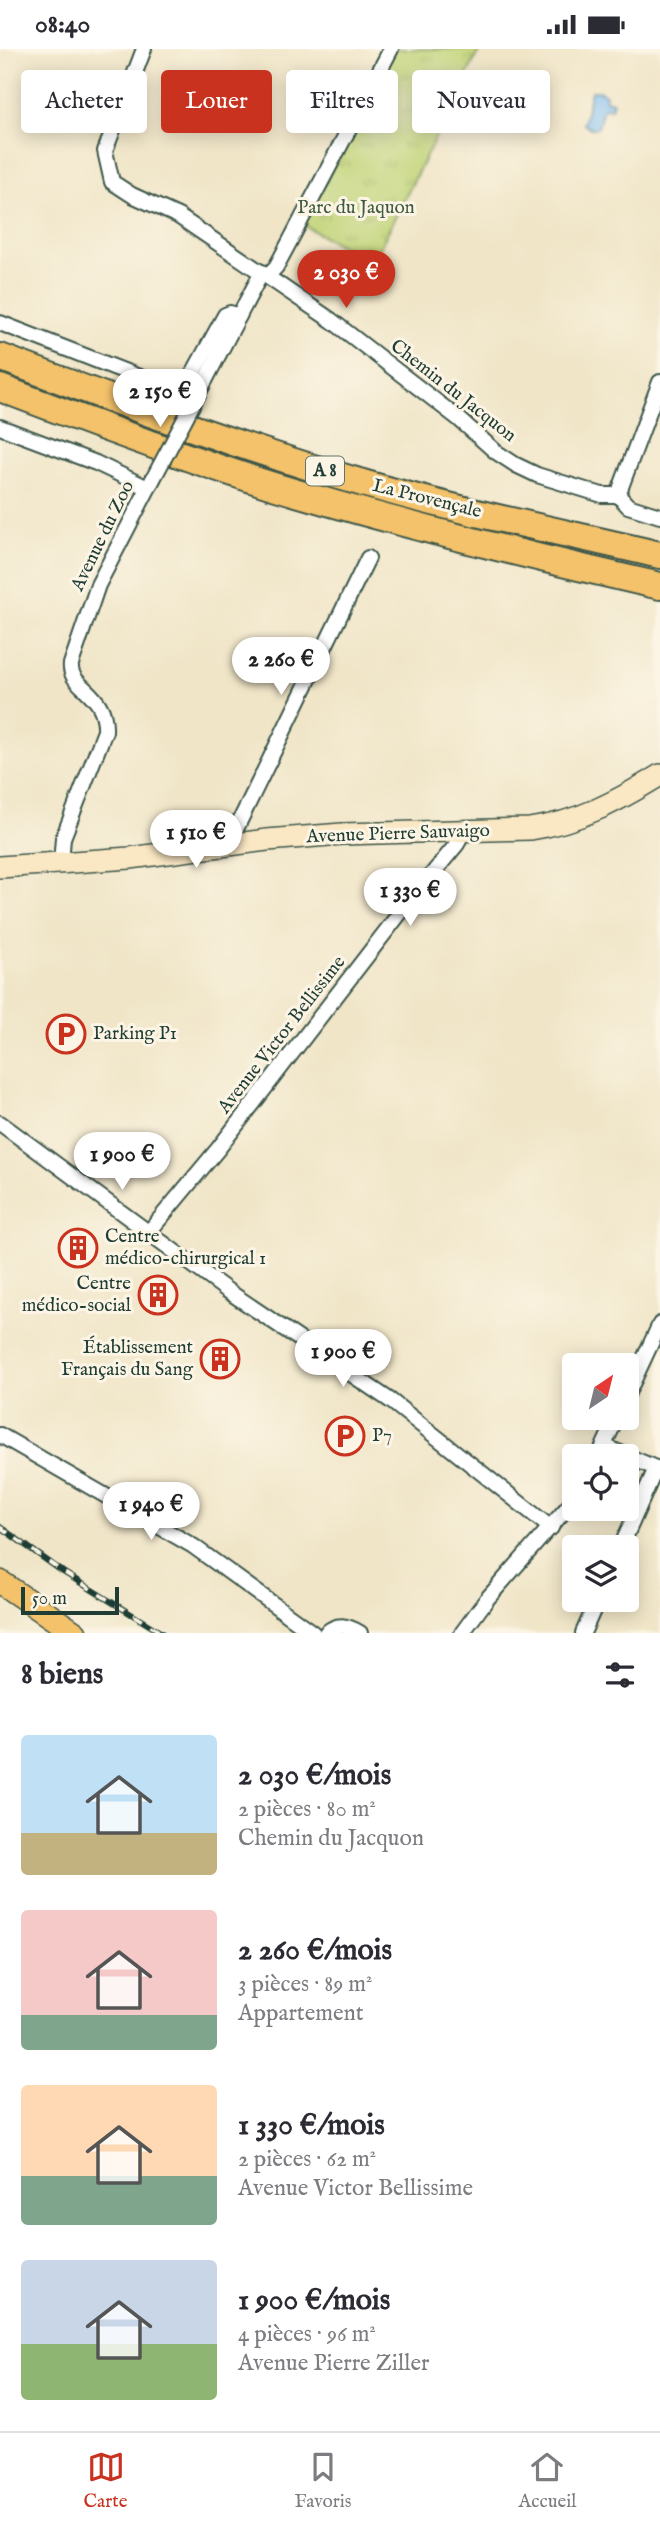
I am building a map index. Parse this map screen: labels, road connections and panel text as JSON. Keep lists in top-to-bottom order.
{
  "streets": {
    "highway": ["A 8", "La Provençale"],
    "main road": ["Avenue Pierre Sauvaigo"],
    "street": ["Chemin du Jacquon", "Avenue du Zoo", "Avenue Victor Bellissime"]
  },
  "crossings": [
    ["Chemin du Jacquon", "Avenue du Zoo"],
    ["Avenue du Zoo", "Avenue Pierre Sauvaigo"],
    ["Avenue Pierre Sauvaigo", "Avenue Victor Bellissime"]
  ],
  "parks": ["Parc du Jaquon"],
  "places": {
    "parking": ["Parking P1", "P7"],
    "building": ["Centre médico-chirurgical 1", "Centre médico-social", "Établissement Français du Sang"]
  },
  "scale_bar": "50 m",
  "north": "top right",
  "page": {
    "status": "08:40",
    "chip": [
      "Acheter",
      "Louer",
      "Filtres",
      "Nouveau"
    ],
    "price": [
      "2 030 €",
      "2 150 €",
      "2 260 €",
      "1 510 €",
      "1 330 €",
      "1 900 €",
      "1 900 €",
      "1 940 €"
    ],
    "scale": "50 m",
    "heading": "8 biens",
    "list": [
      {
        "name": "2 030 €/mois",
        "note": "2 pièces · 80 m² · Chemin du Jacquon"
      },
      {
        "name": "2 260 €/mois",
        "note": "3 pièces · 89 m² · Appartement"
      },
      {
        "name": "1 330 €/mois",
        "note": "2 pièces · 62 m² · Avenue Victor Bellissime"
      },
      {
        "name": "1 900 €/mois",
        "note": "4 pièces · 96 m² · Avenue Pierre Ziller"
      }
    ],
    "tabs": ["Carte", "Favoris", "Accueil"]
  }
}
